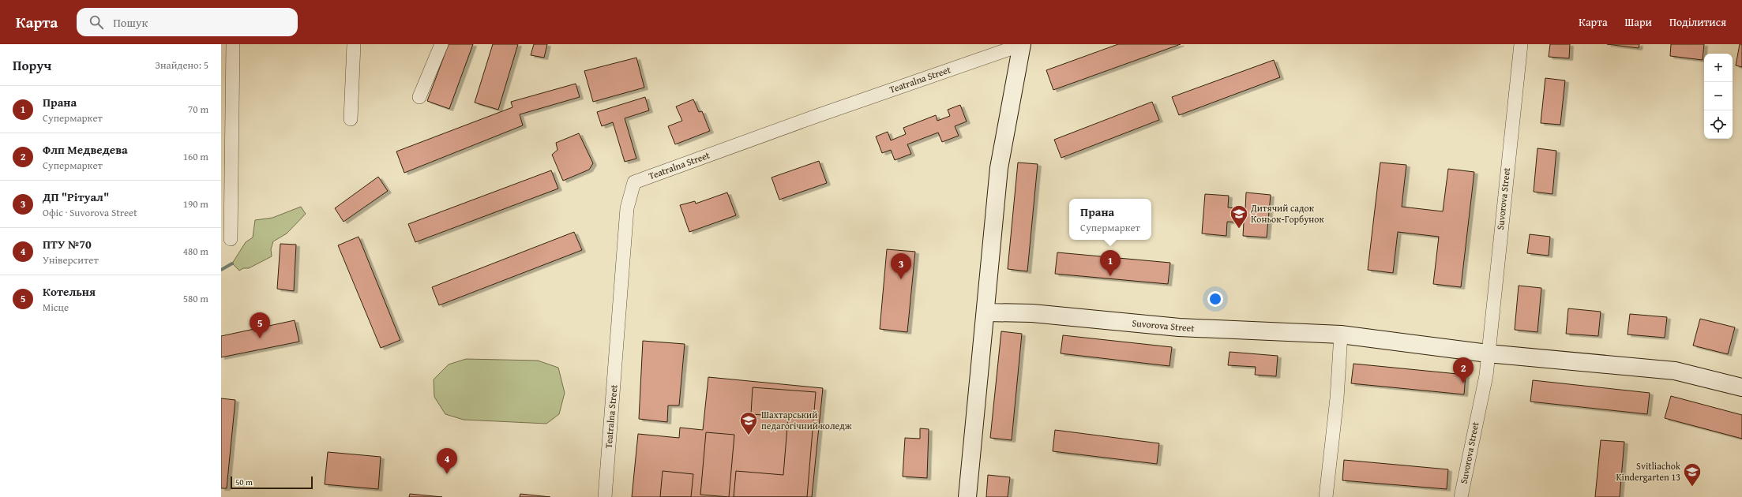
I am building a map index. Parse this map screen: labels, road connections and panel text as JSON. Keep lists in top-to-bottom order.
{
  "streets": {
    "street": ["Teatralna Street", "Suvorova Street"]
  },
  "places": {
    "school or university": ["Дитячий садок Коньок-Горбунок", "Шахтарський педагогічний коледж", "Svitliachok Kindergarten 13"]
  },
  "scale_bar": "50 m",
  "page": {
    "header": "Карта",
    "search": "Пошук",
    "nav": ["Карта", "Шари", "Поділитися"],
    "heading": ["Поруч", "Знайдено: 5"],
    "map_buttons": ["+", "−"],
    "list": [
      {
        "mark": "1",
        "name": "Прана",
        "note": "Супермаркет",
        "value": "70 m"
      },
      {
        "mark": "2",
        "name": "Флп Медведева",
        "note": "Супермаркет",
        "value": "160 m"
      },
      {
        "mark": "3",
        "name": "ДП \"Рітуал\"",
        "note": "Офіс · Suvorova Street",
        "value": "190 m"
      },
      {
        "mark": "4",
        "name": "ПТУ №70",
        "note": "Університет",
        "value": "480 m"
      },
      {
        "mark": "5",
        "name": "Котельня",
        "note": "Місце",
        "value": "580 m"
      }
    ],
    "popup": ["Прана", "Супермаркет"],
    "pins": [
      "1",
      "3",
      "5",
      "2",
      "4"
    ],
    "scale": "50 m"
  }
}
